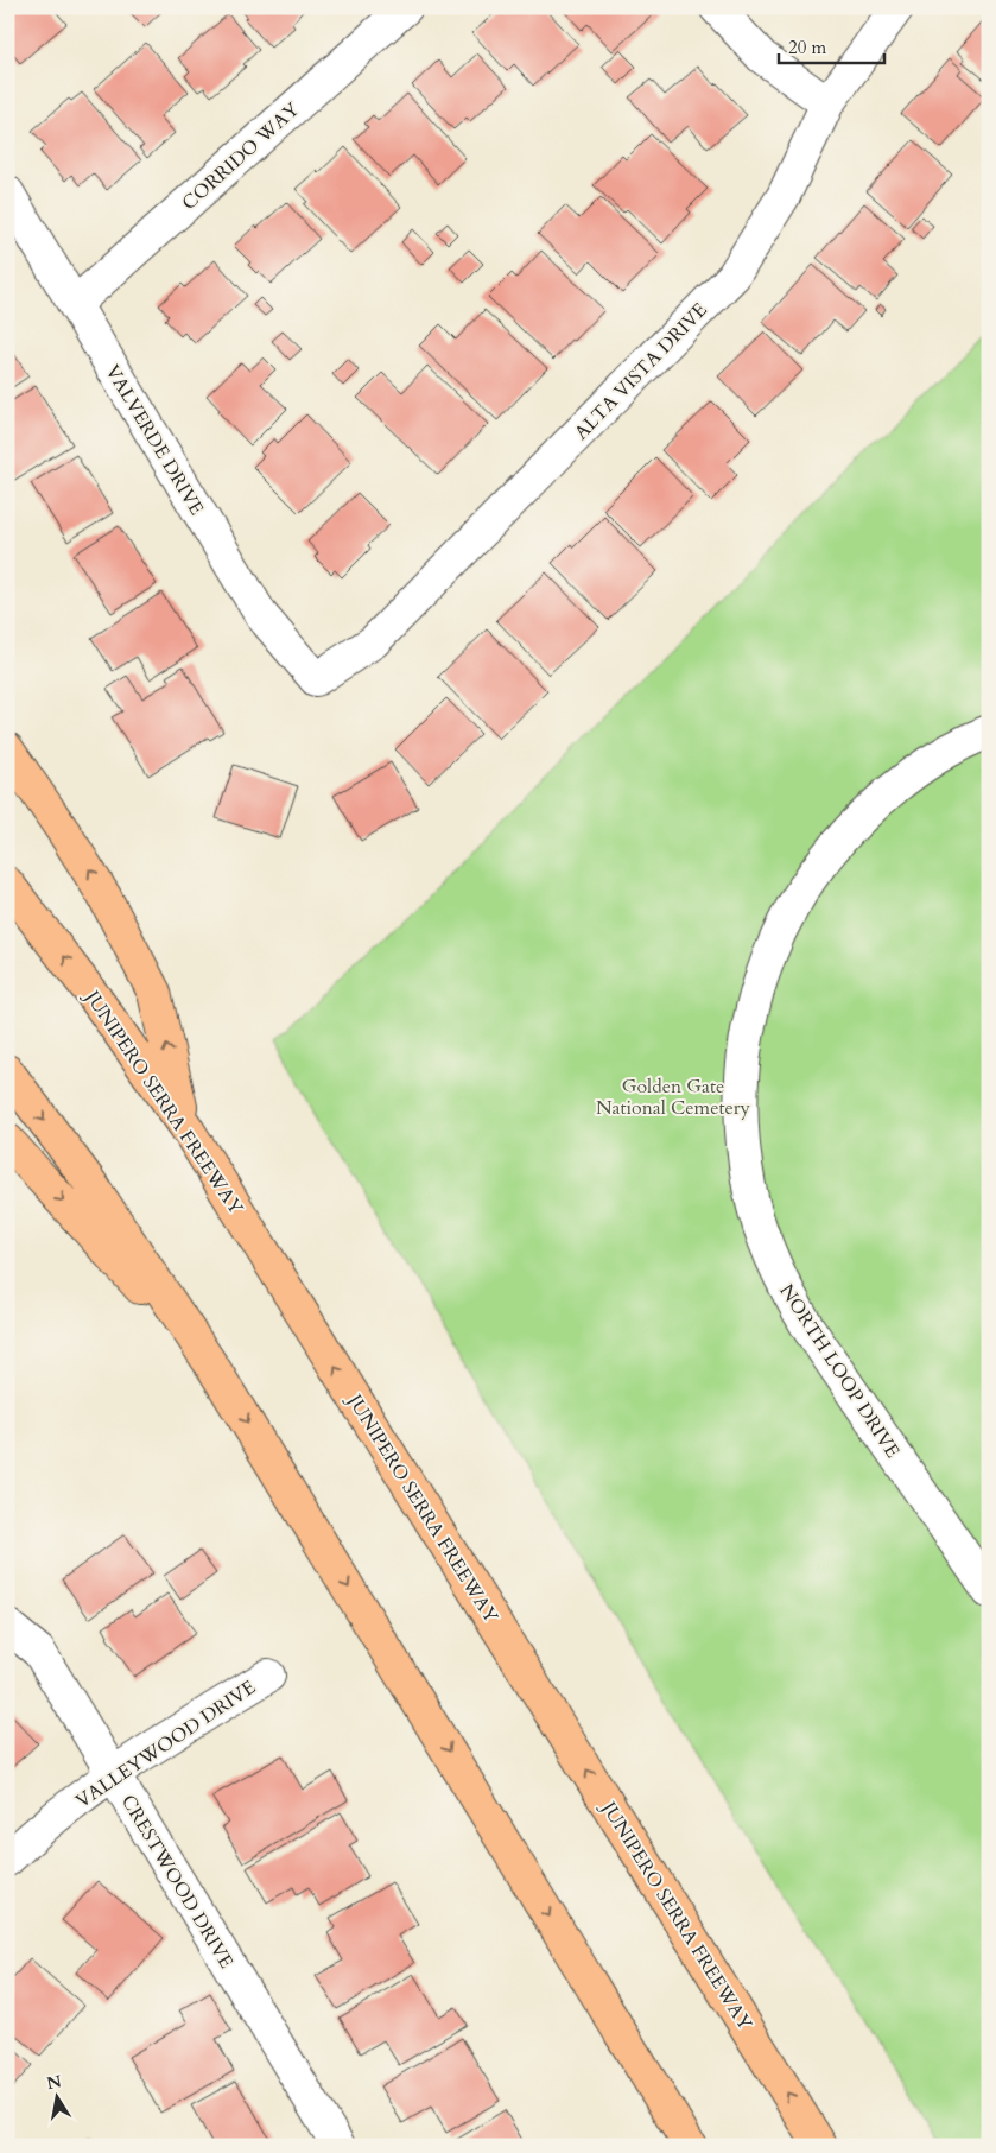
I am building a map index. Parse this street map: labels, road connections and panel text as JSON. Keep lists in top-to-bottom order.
{
  "streets": {
    "highway": ["JUNIPERO SERRA FREEWAY"],
    "street": [
      "CORRIDO WAY",
      "ALTA VISTA DRIVE",
      "VALVERDE DRIVE",
      "NORTH LOOP DRIVE",
      "VALLEYWOOD DRIVE",
      "CRESTWOOD DRIVE"
    ]
  },
  "crossings": [
    ["CORRIDO WAY", "VALVERDE DRIVE"],
    ["ALTA VISTA DRIVE", "VALVERDE DRIVE"],
    ["VALLEYWOOD DRIVE", "CRESTWOOD DRIVE"]
  ],
  "parks": ["Golden Gate National Cemetery"],
  "scale_bar": "20 m",
  "north": "top"
}
